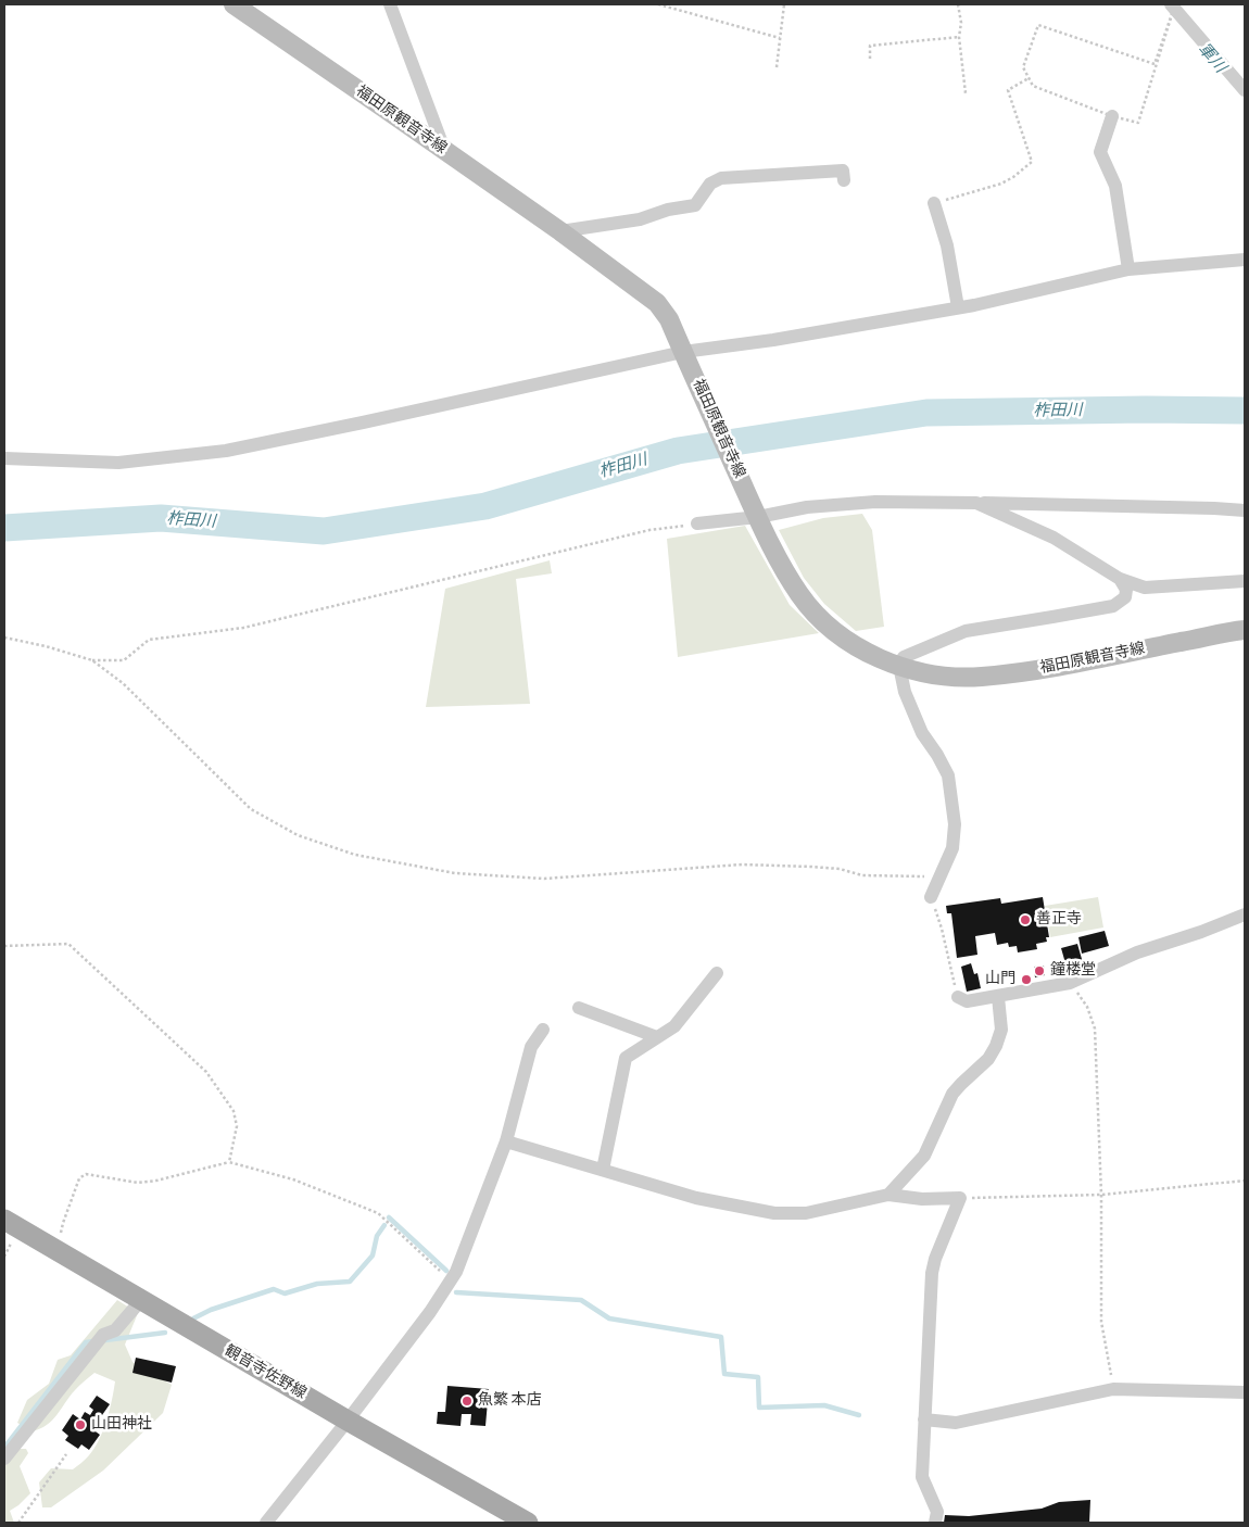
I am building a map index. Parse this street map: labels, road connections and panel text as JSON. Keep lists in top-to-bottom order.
{
  "streets": {
    "main road": ["福田原観音寺線", "観音寺佐野線"]
  },
  "water": ["軍川", "柞田川"],
  "places": [
    "善正寺",
    "鐘楼堂",
    "山門",
    "魚繁 本店",
    "山田神社"
  ]
}
